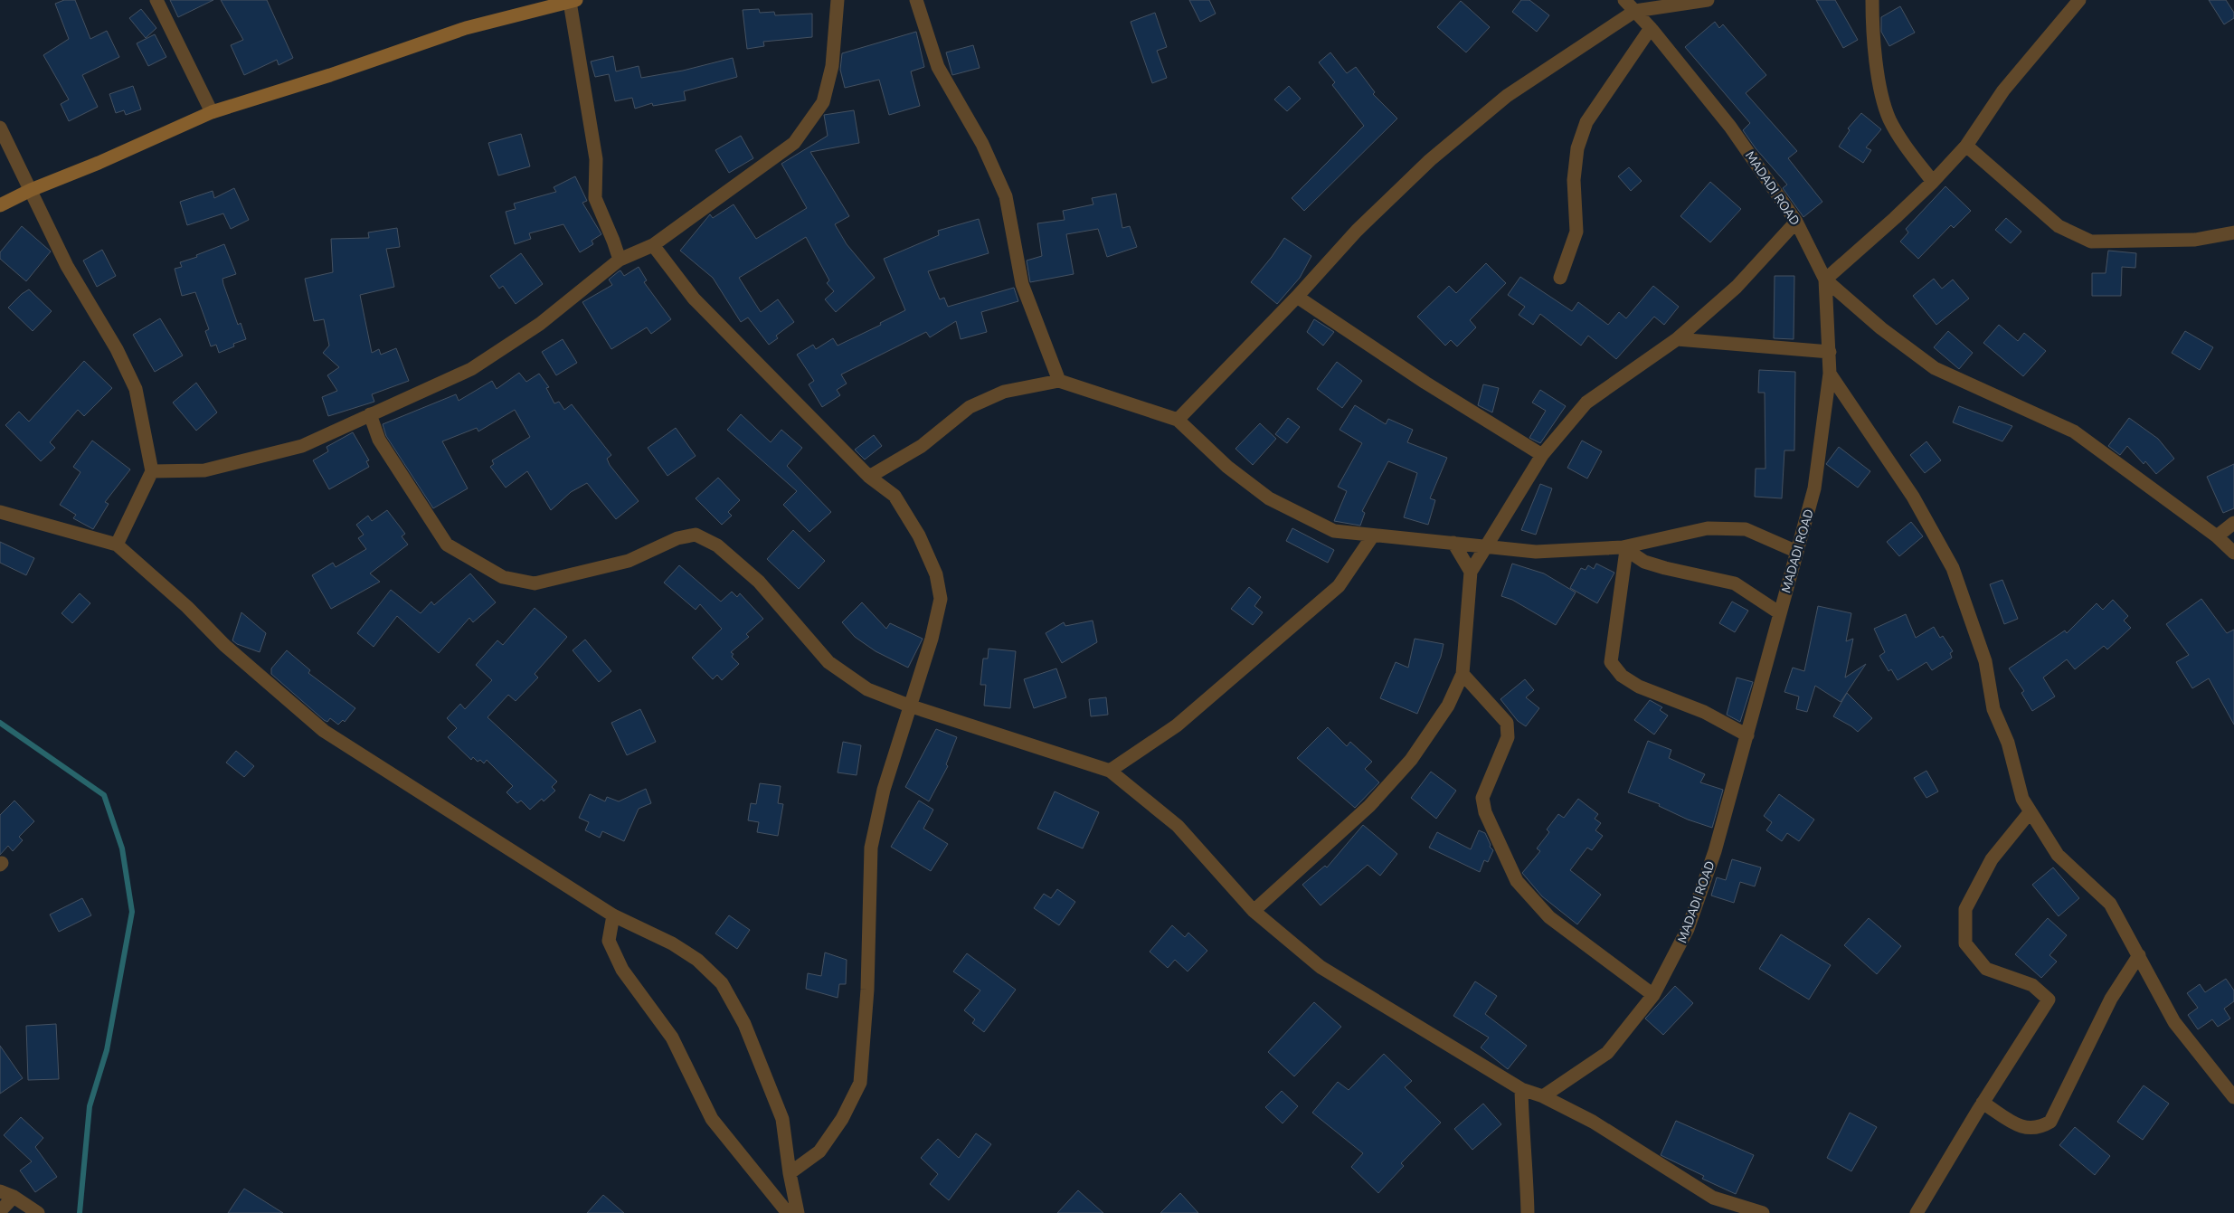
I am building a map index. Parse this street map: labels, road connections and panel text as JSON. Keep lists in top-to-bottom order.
{
  "streets": {
    "street": ["MADADI ROAD"]
  }
}
